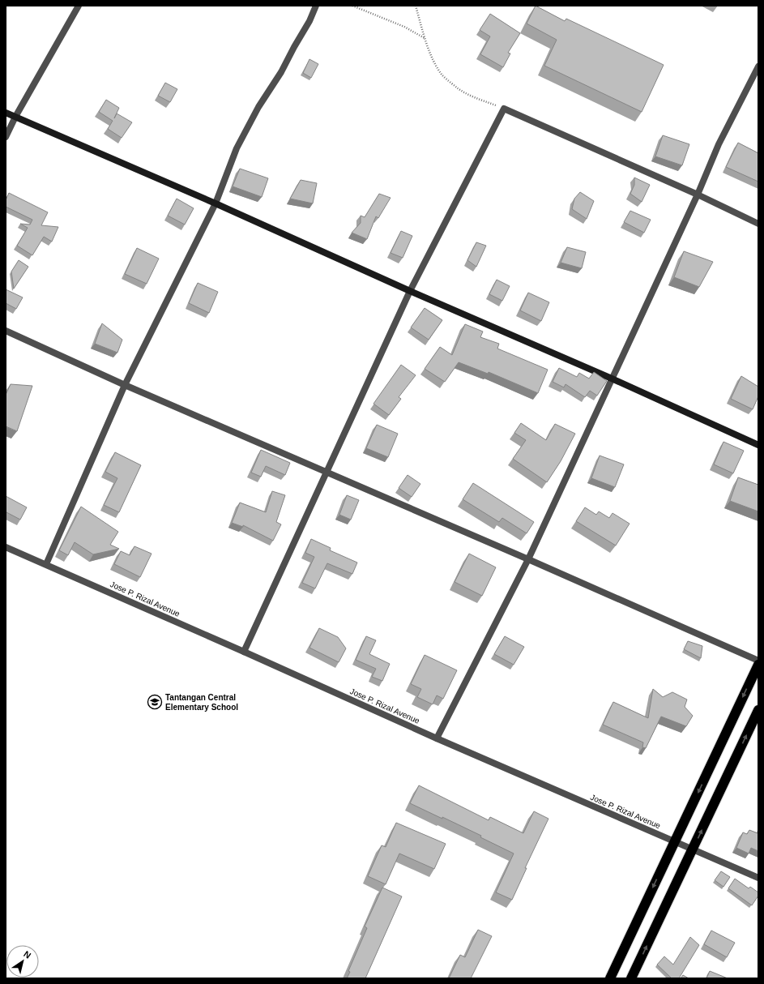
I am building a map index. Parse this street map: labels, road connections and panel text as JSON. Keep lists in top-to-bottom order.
{
  "streets": {
    "street": ["Jose P. Rizal Avenue"]
  },
  "places": {
    "school or university": ["Tantangan Central Elementary School"]
  },
  "north": "top right"
}
